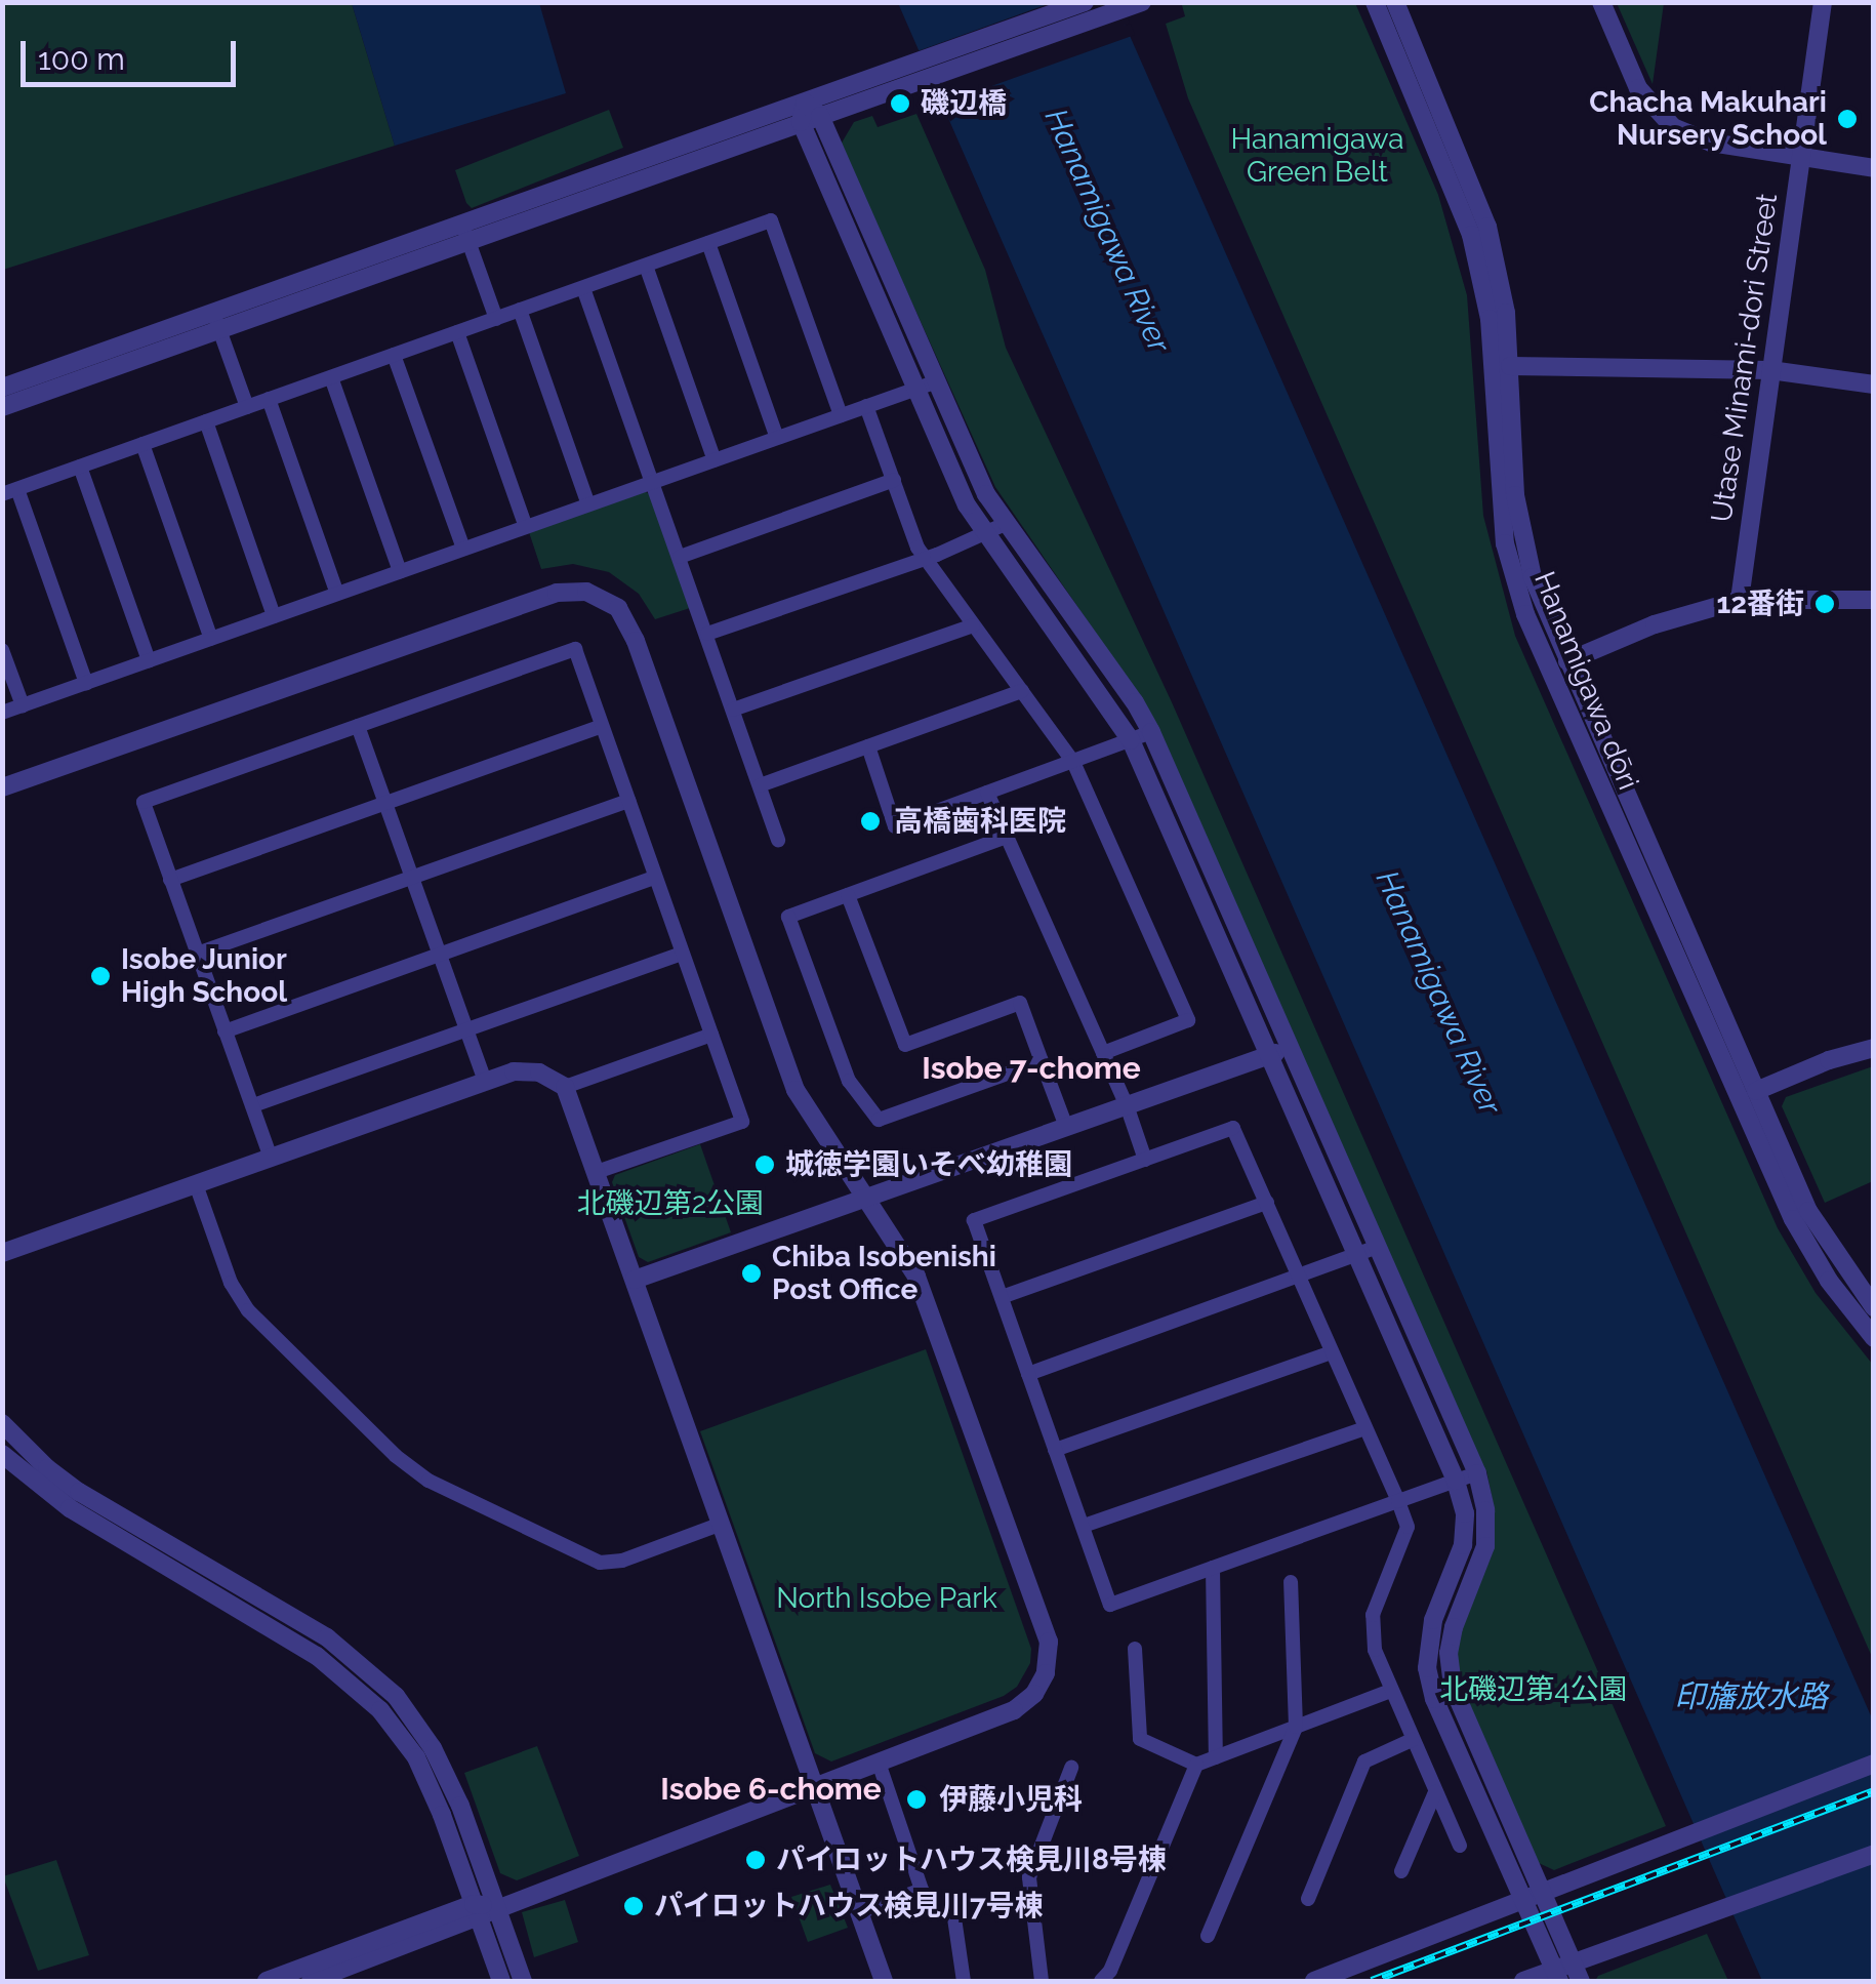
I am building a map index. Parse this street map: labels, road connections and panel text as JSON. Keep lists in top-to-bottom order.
{
  "streets": {
    "street": ["Utase Minami-dori Street", "Hanamigawa dōri"]
  },
  "districts": ["Isobe 7-chome", "Isobe 6-chome"],
  "water": ["Hanamigawa River", "印旛放水路"],
  "parks": [
    "Hanamigawa Green Belt",
    "北磯辺第2公園",
    "North Isobe Park",
    "北磯辺第4公園"
  ],
  "places": [
    "磯辺橋",
    "Chacha Makuhari Nursery School",
    "12番街",
    "高橋歯科医院",
    "Isobe Junior High School",
    "城徳学園いそべ幼稚園",
    "Chiba Isobenishi Post Office",
    "伊藤小児科",
    "パイロットハウス検見川8号棟",
    "パイロットハウス検見川7号棟"
  ],
  "scale_bar": "100 m"
}
